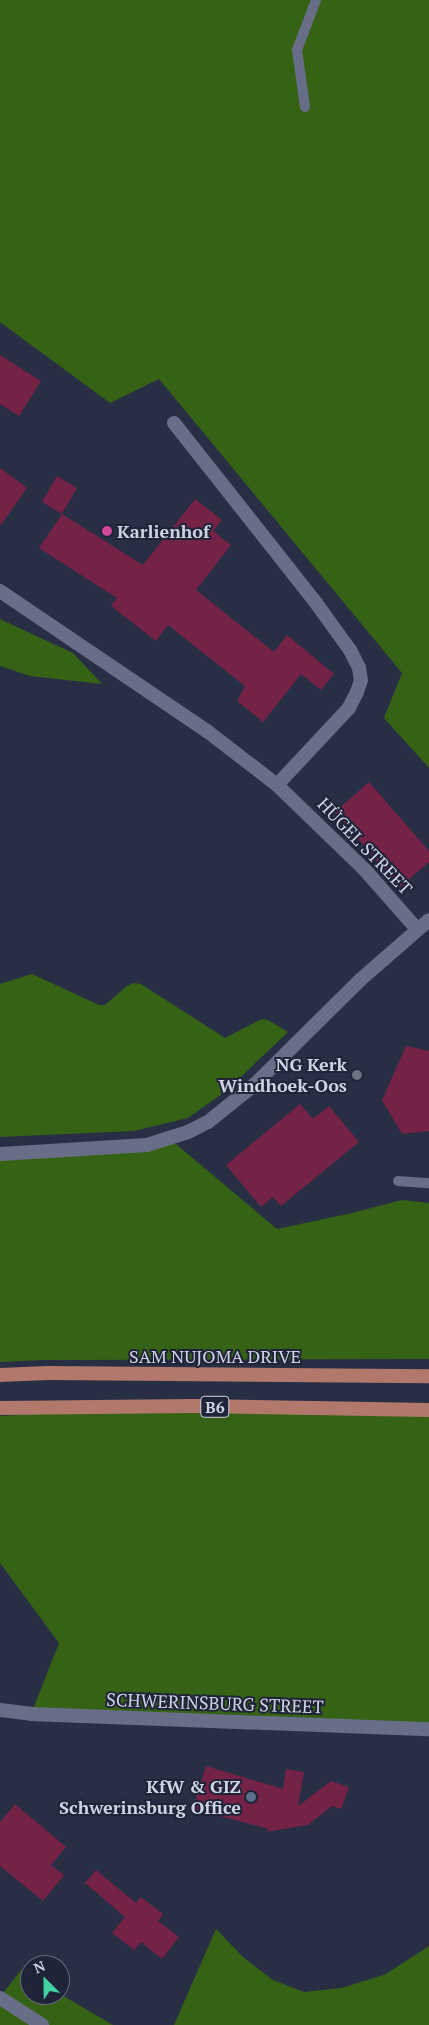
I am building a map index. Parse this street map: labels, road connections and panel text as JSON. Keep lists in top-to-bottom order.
{
  "streets": {
    "highway": ["SAM NUJOMA DRIVE", "B6"],
    "street": ["HÜGEL STREET", "SCHWERINSBURG STREET"]
  },
  "places": ["Karlienhof", "NG Kerk Windhoek-Oos", "KfW & GIZ Schwerinsburg Office"],
  "north": "top left"
}
